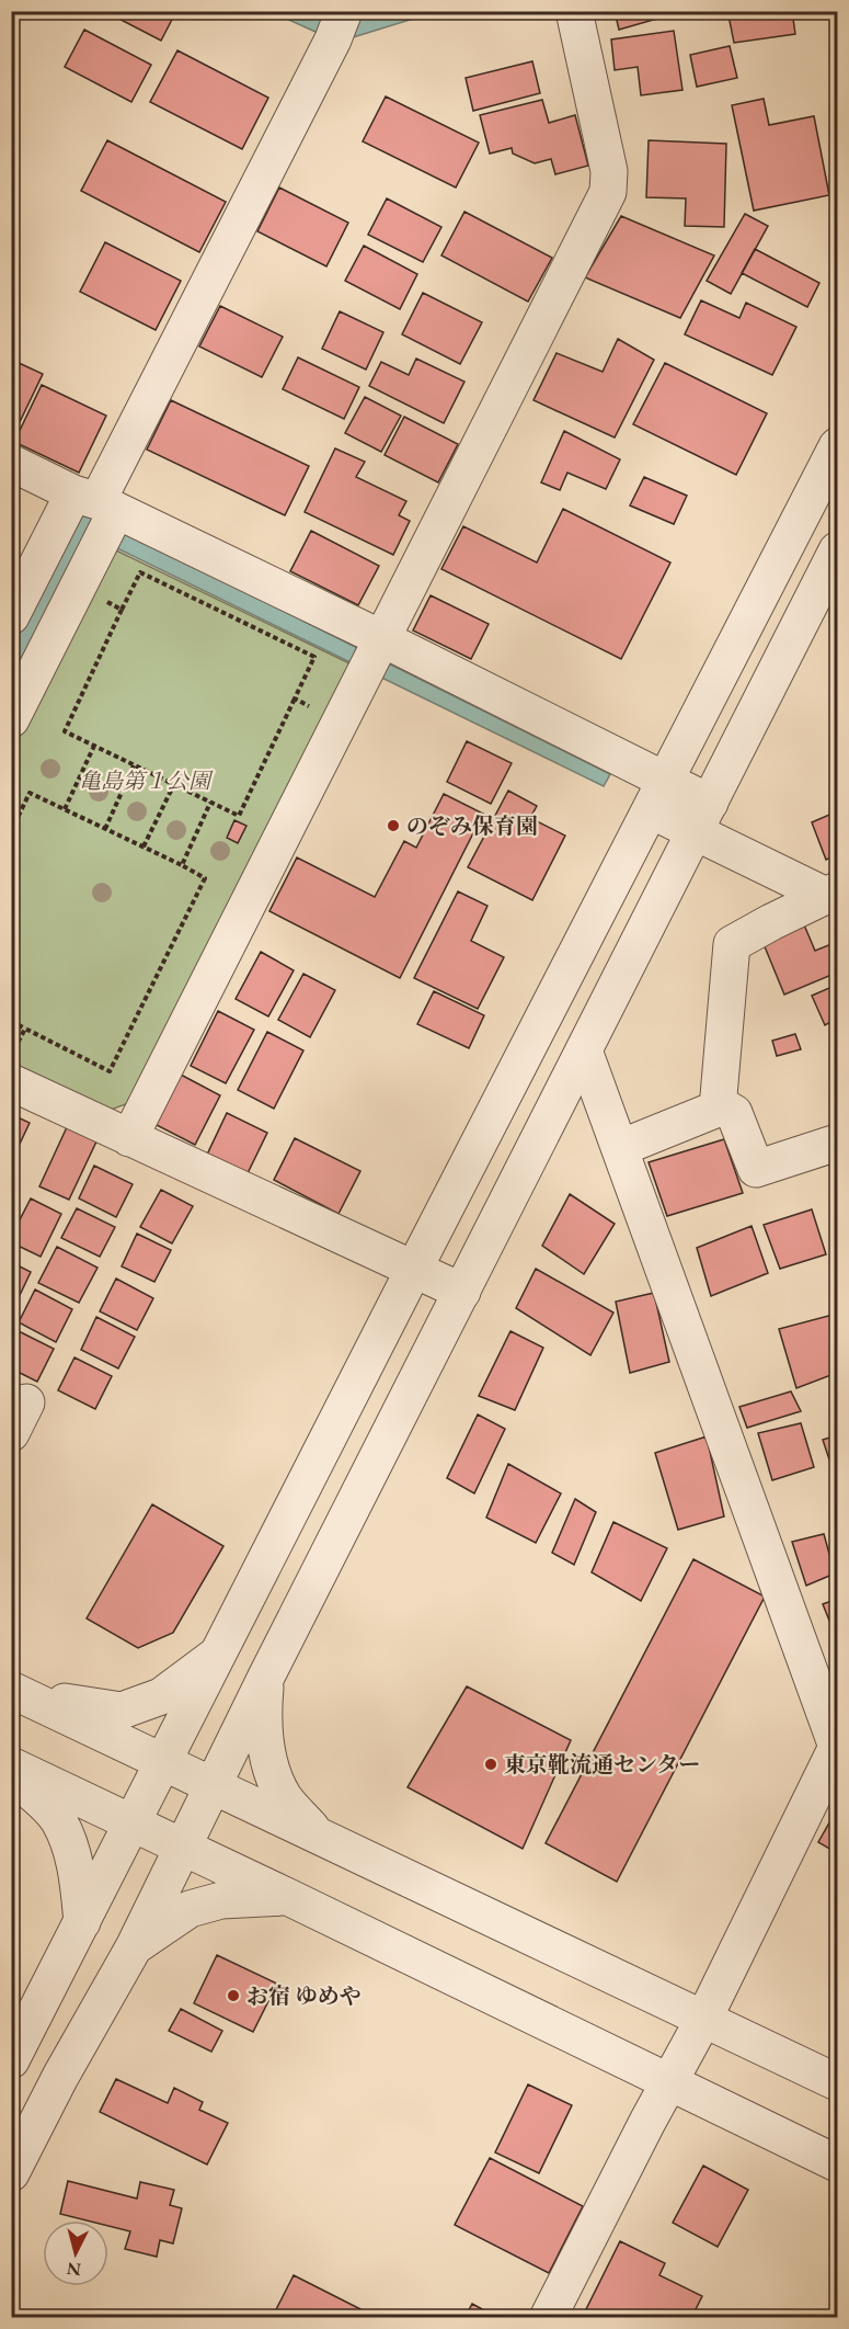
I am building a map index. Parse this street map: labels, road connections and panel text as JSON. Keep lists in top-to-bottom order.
{
  "parks": ["亀島第１公園"],
  "places": ["のぞみ保育園", "東京靴流通センター", "お宿 ゆめや"],
  "north": "bottom"
}
